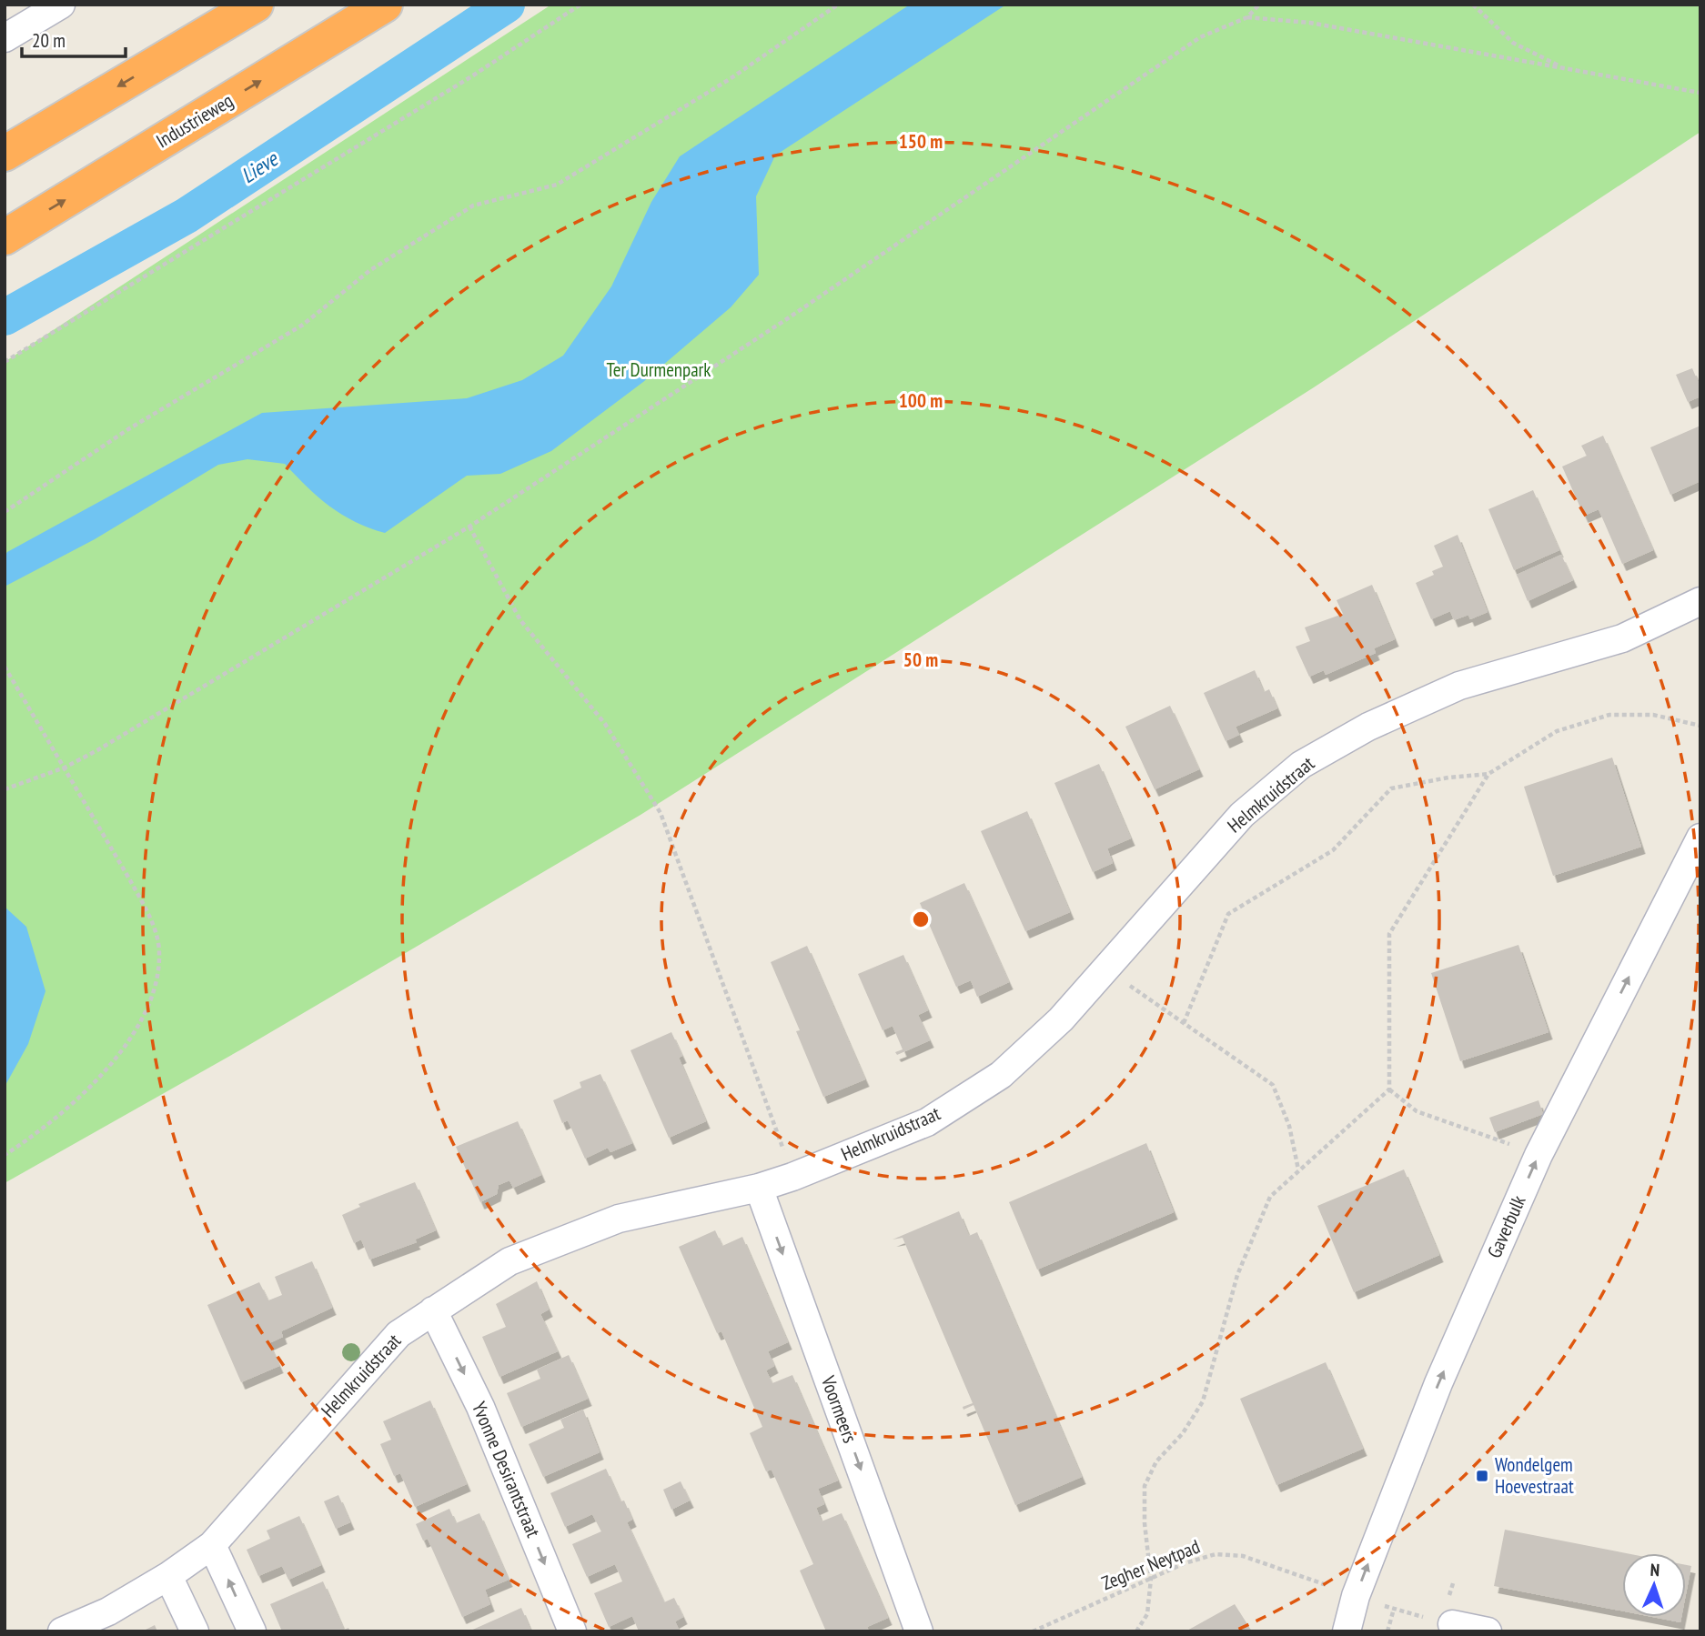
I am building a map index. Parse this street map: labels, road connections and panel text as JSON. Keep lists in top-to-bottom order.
{
  "streets": {
    "highway": ["Industrieweg"],
    "street": [
      "Helmkruidstraat",
      "Gaverbulk",
      "Voormeers",
      "Yvonne Desirantstraat"
    ],
    "path": ["Zegher Neytpad"]
  },
  "crossings": [
    ["Helmkruidstraat", "Voormeers"],
    ["Helmkruidstraat", "Yvonne Desirantstraat"],
    ["Gaverbulk", "Zegher Neytpad"]
  ],
  "one_way": ["Gaverbulk", "Voormeers", "Yvonne Desirantstraat"],
  "water": ["Lieve"],
  "parks": ["Ter Durmenpark"],
  "places": {
    "transit": ["Wondelgem Hoevestraat"]
  },
  "scale_bar": "20 m",
  "north": "top",
  "rings": ["150 m", "100 m", "50 m"]
}
